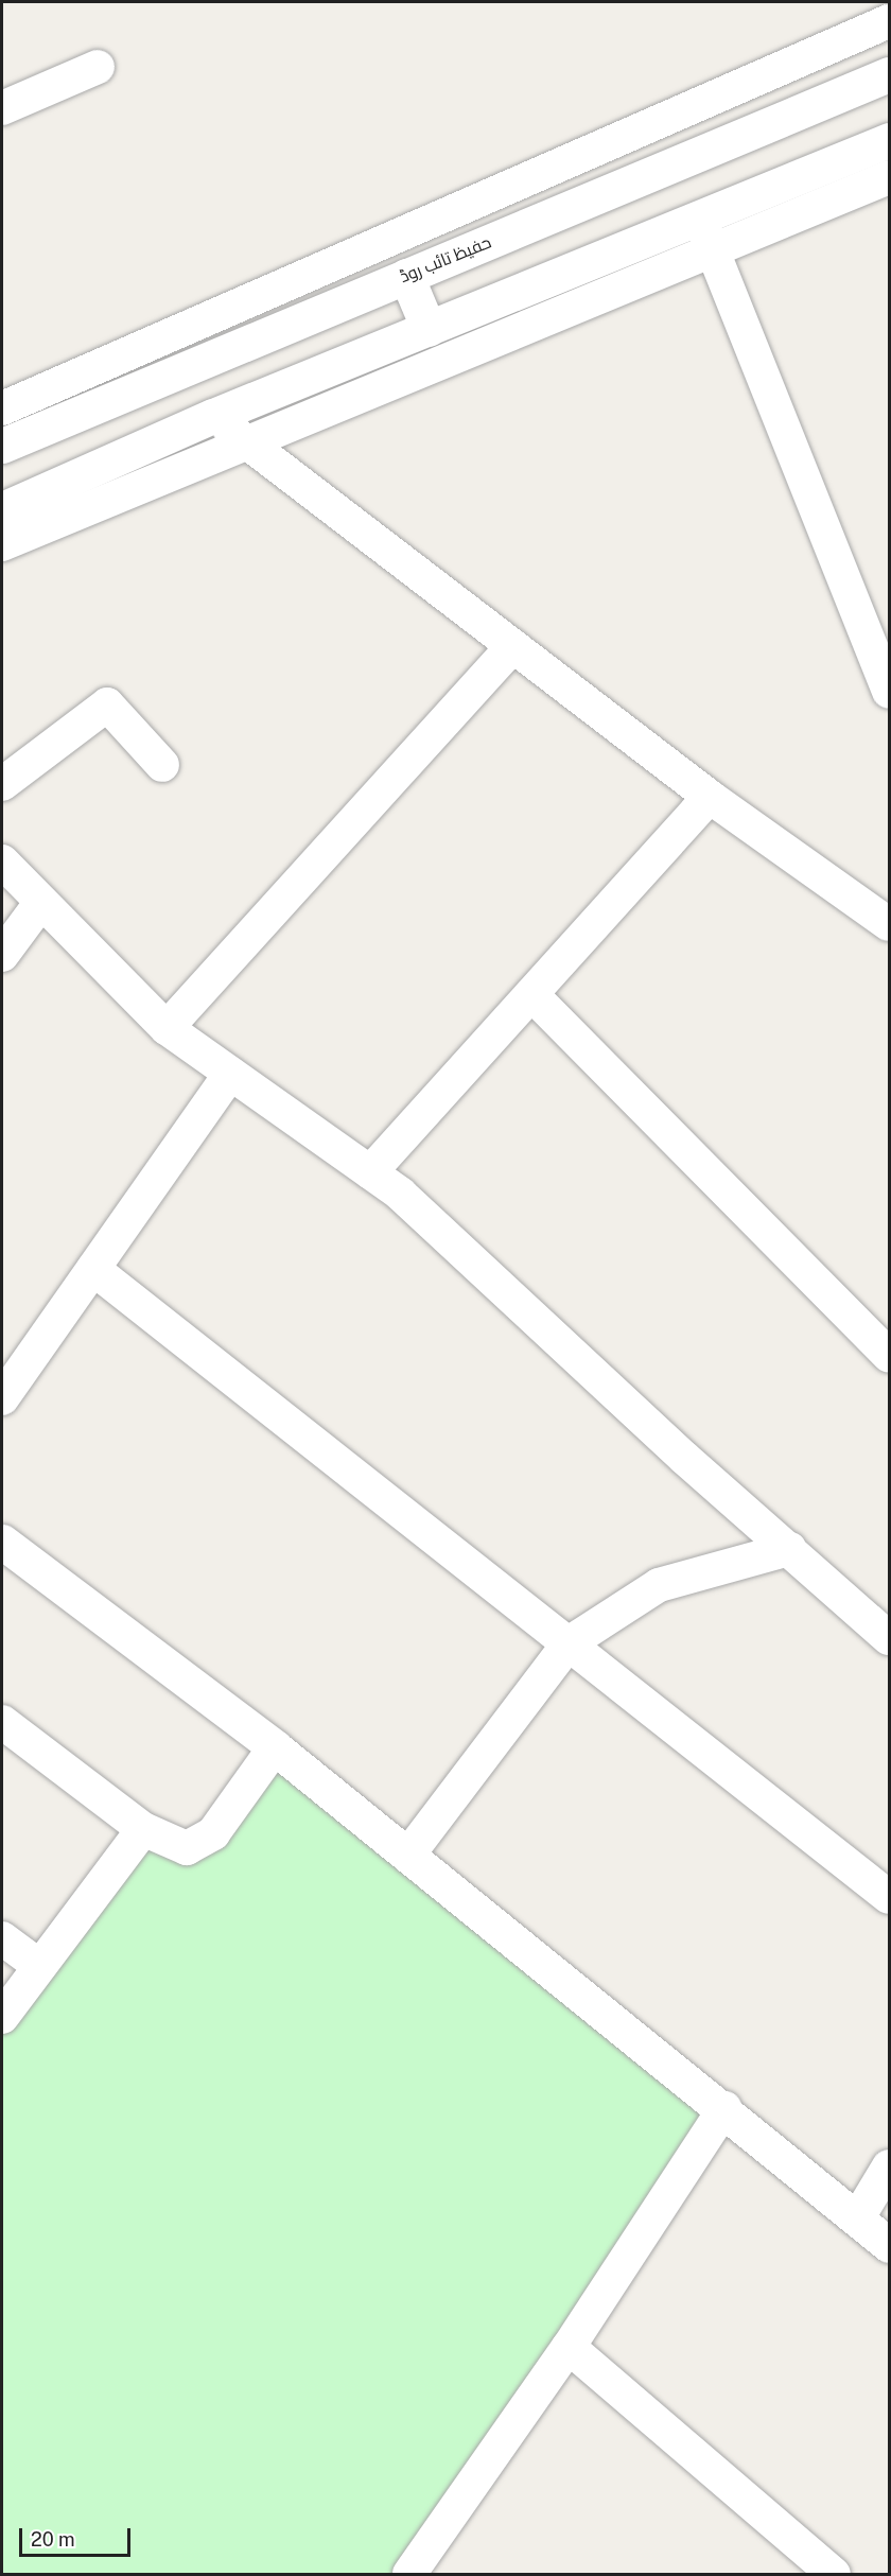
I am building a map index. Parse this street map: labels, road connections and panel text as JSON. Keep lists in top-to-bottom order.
{
  "streets": {
    "street": ["حفیظ تائب روڈ"]
  },
  "scale_bar": "20 m"
}
